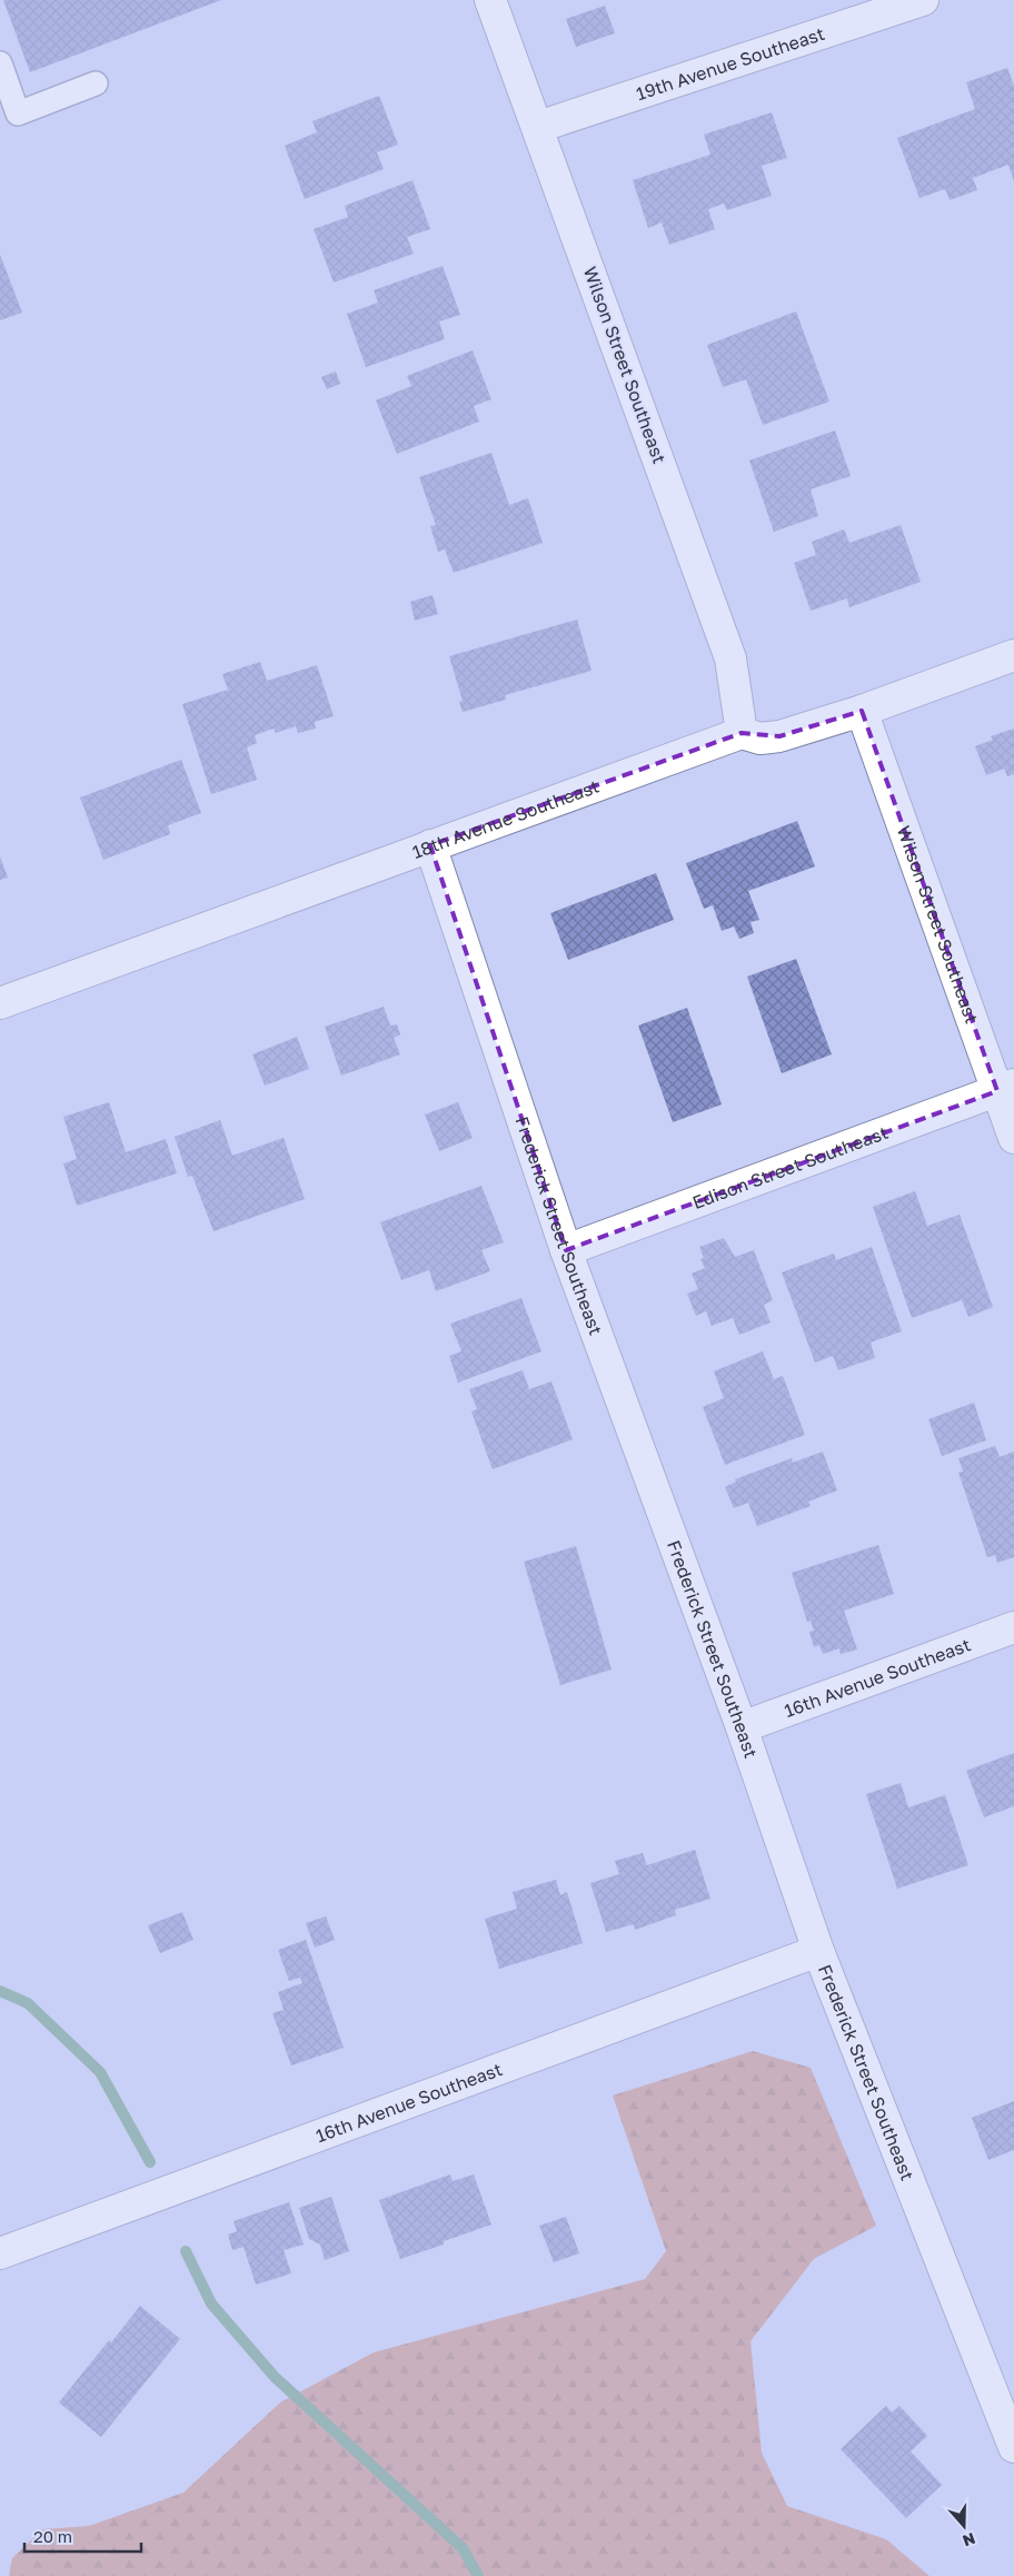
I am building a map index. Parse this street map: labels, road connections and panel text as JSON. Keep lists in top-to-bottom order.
{
  "streets": {
    "street": [
      "19th Avenue Southeast",
      "Wilson Street Southeast",
      "18th Avenue Southeast",
      "Edison Street Southeast",
      "Frederick Street Southeast",
      "16th Avenue Southeast"
    ]
  },
  "crossings": [
    ["19th Avenue Southeast", "Wilson Street Southeast"],
    ["Wilson Street Southeast", "18th Avenue Southeast"],
    ["Wilson Street Southeast", "Edison Street Southeast"],
    ["18th Avenue Southeast", "Frederick Street Southeast"],
    ["Edison Street Southeast", "Frederick Street Southeast"],
    ["Frederick Street Southeast", "16th Avenue Southeast"]
  ],
  "scale_bar": "20 m",
  "north": "bottom"
}
